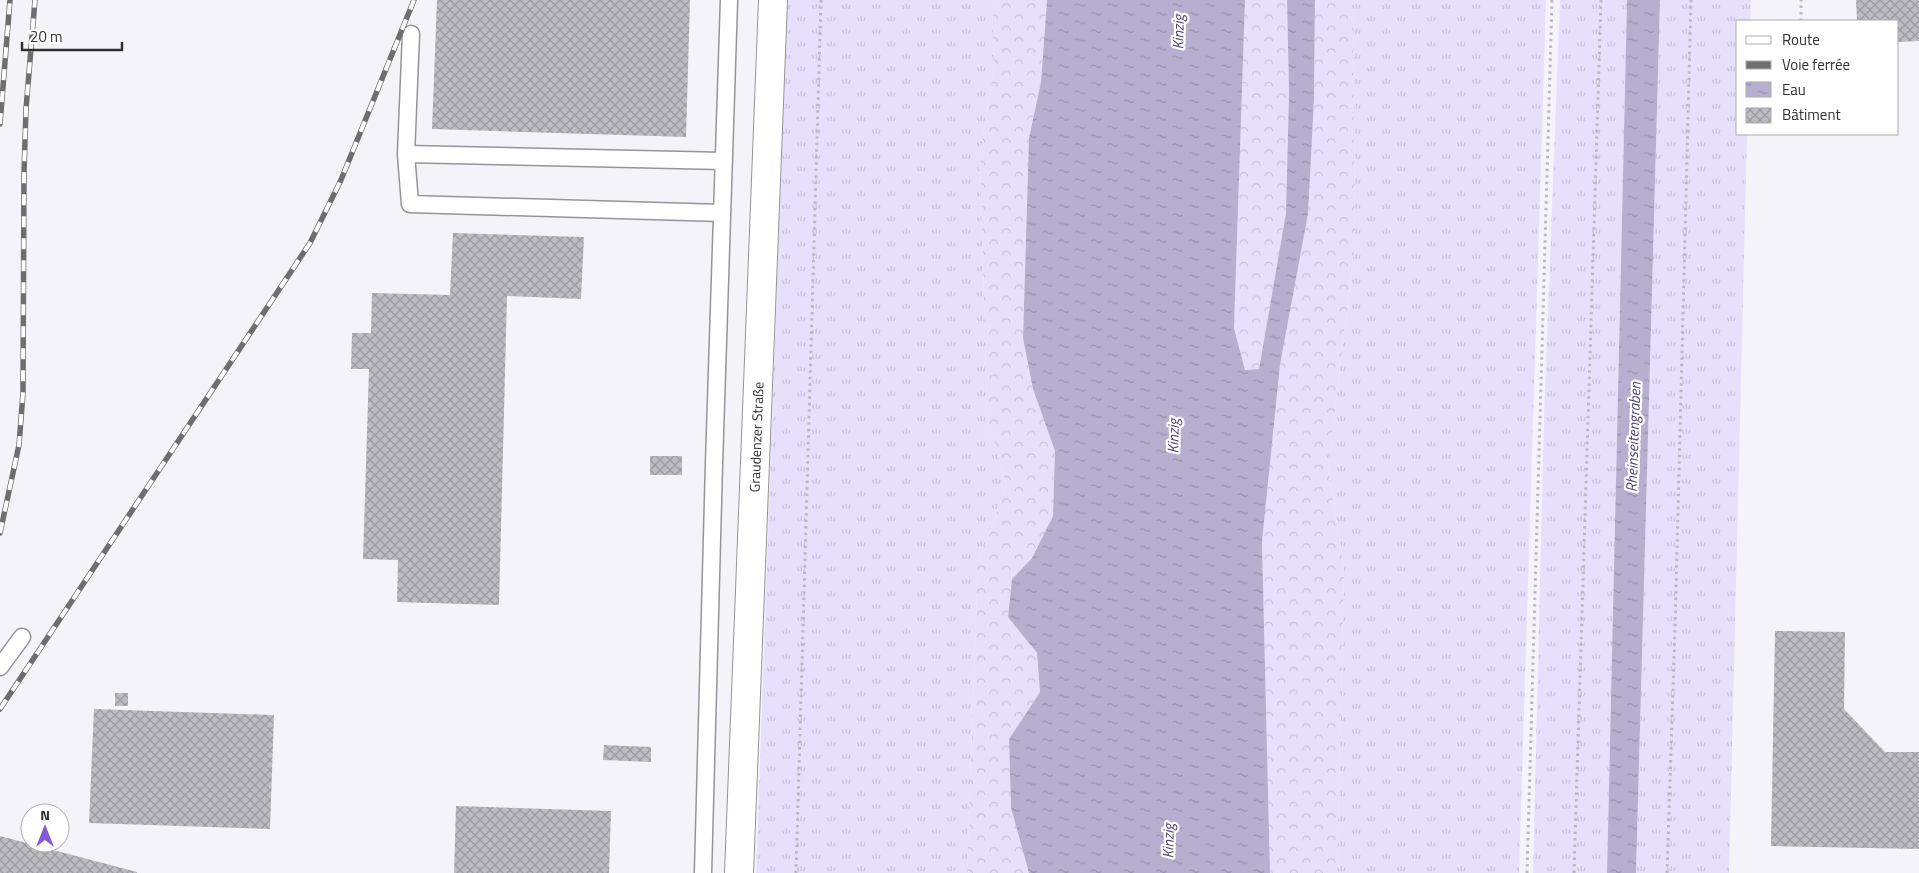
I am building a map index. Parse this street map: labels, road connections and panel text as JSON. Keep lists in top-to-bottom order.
{
  "streets": {
    "street": ["Graudenzer Straße"]
  },
  "water": ["Kinzig", "Rheinseitengraben"],
  "legend": [
    "Route",
    "Voie ferrée",
    "Eau",
    "Bâtiment"
  ],
  "scale_bar": "20 m",
  "north": "top"
}
